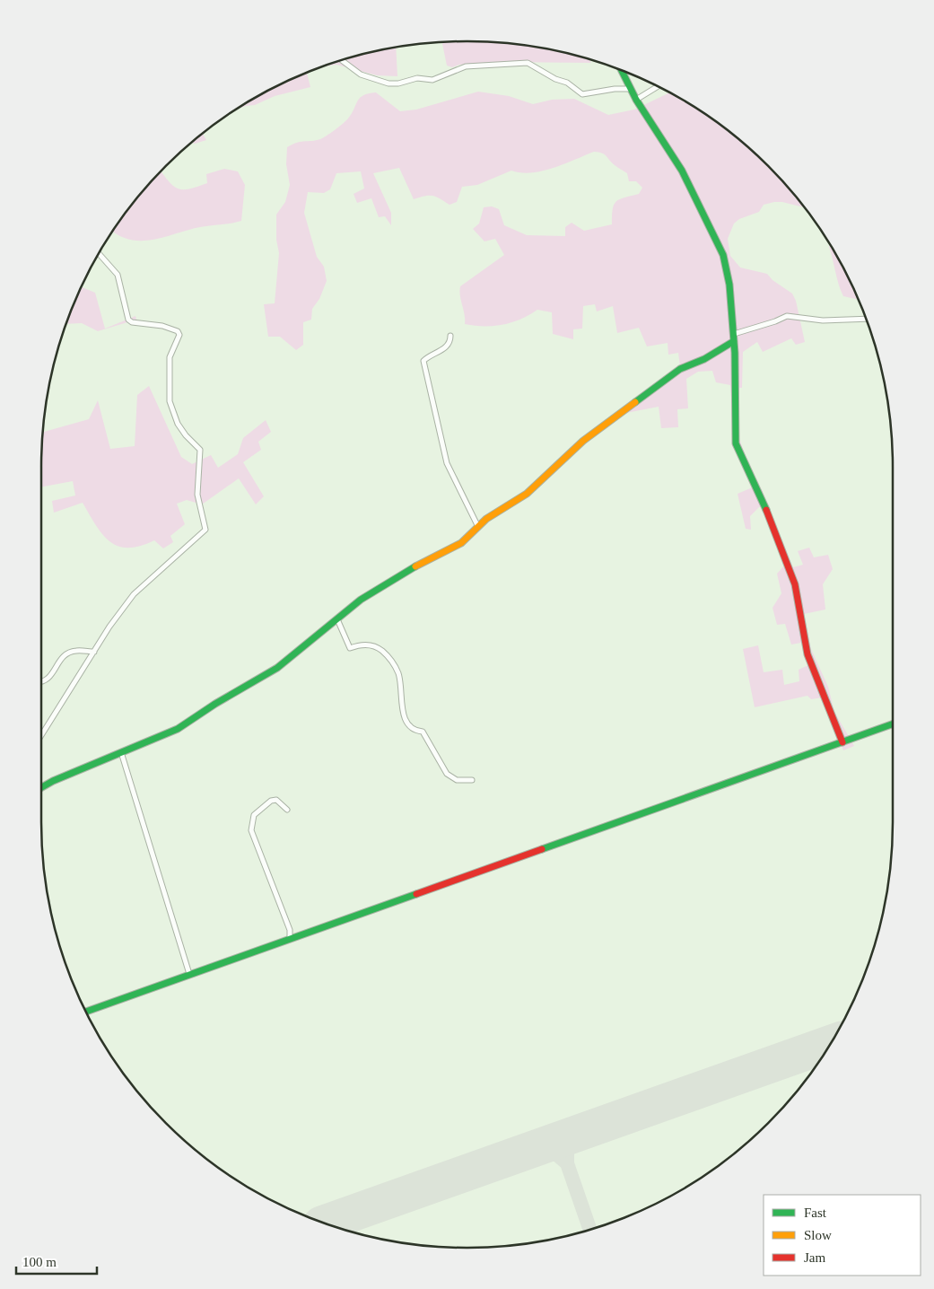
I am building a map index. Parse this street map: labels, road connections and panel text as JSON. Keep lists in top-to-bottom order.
{
  "legend": ["Fast", "Slow", "Jam"],
  "scale_bar": "100 m"
}
